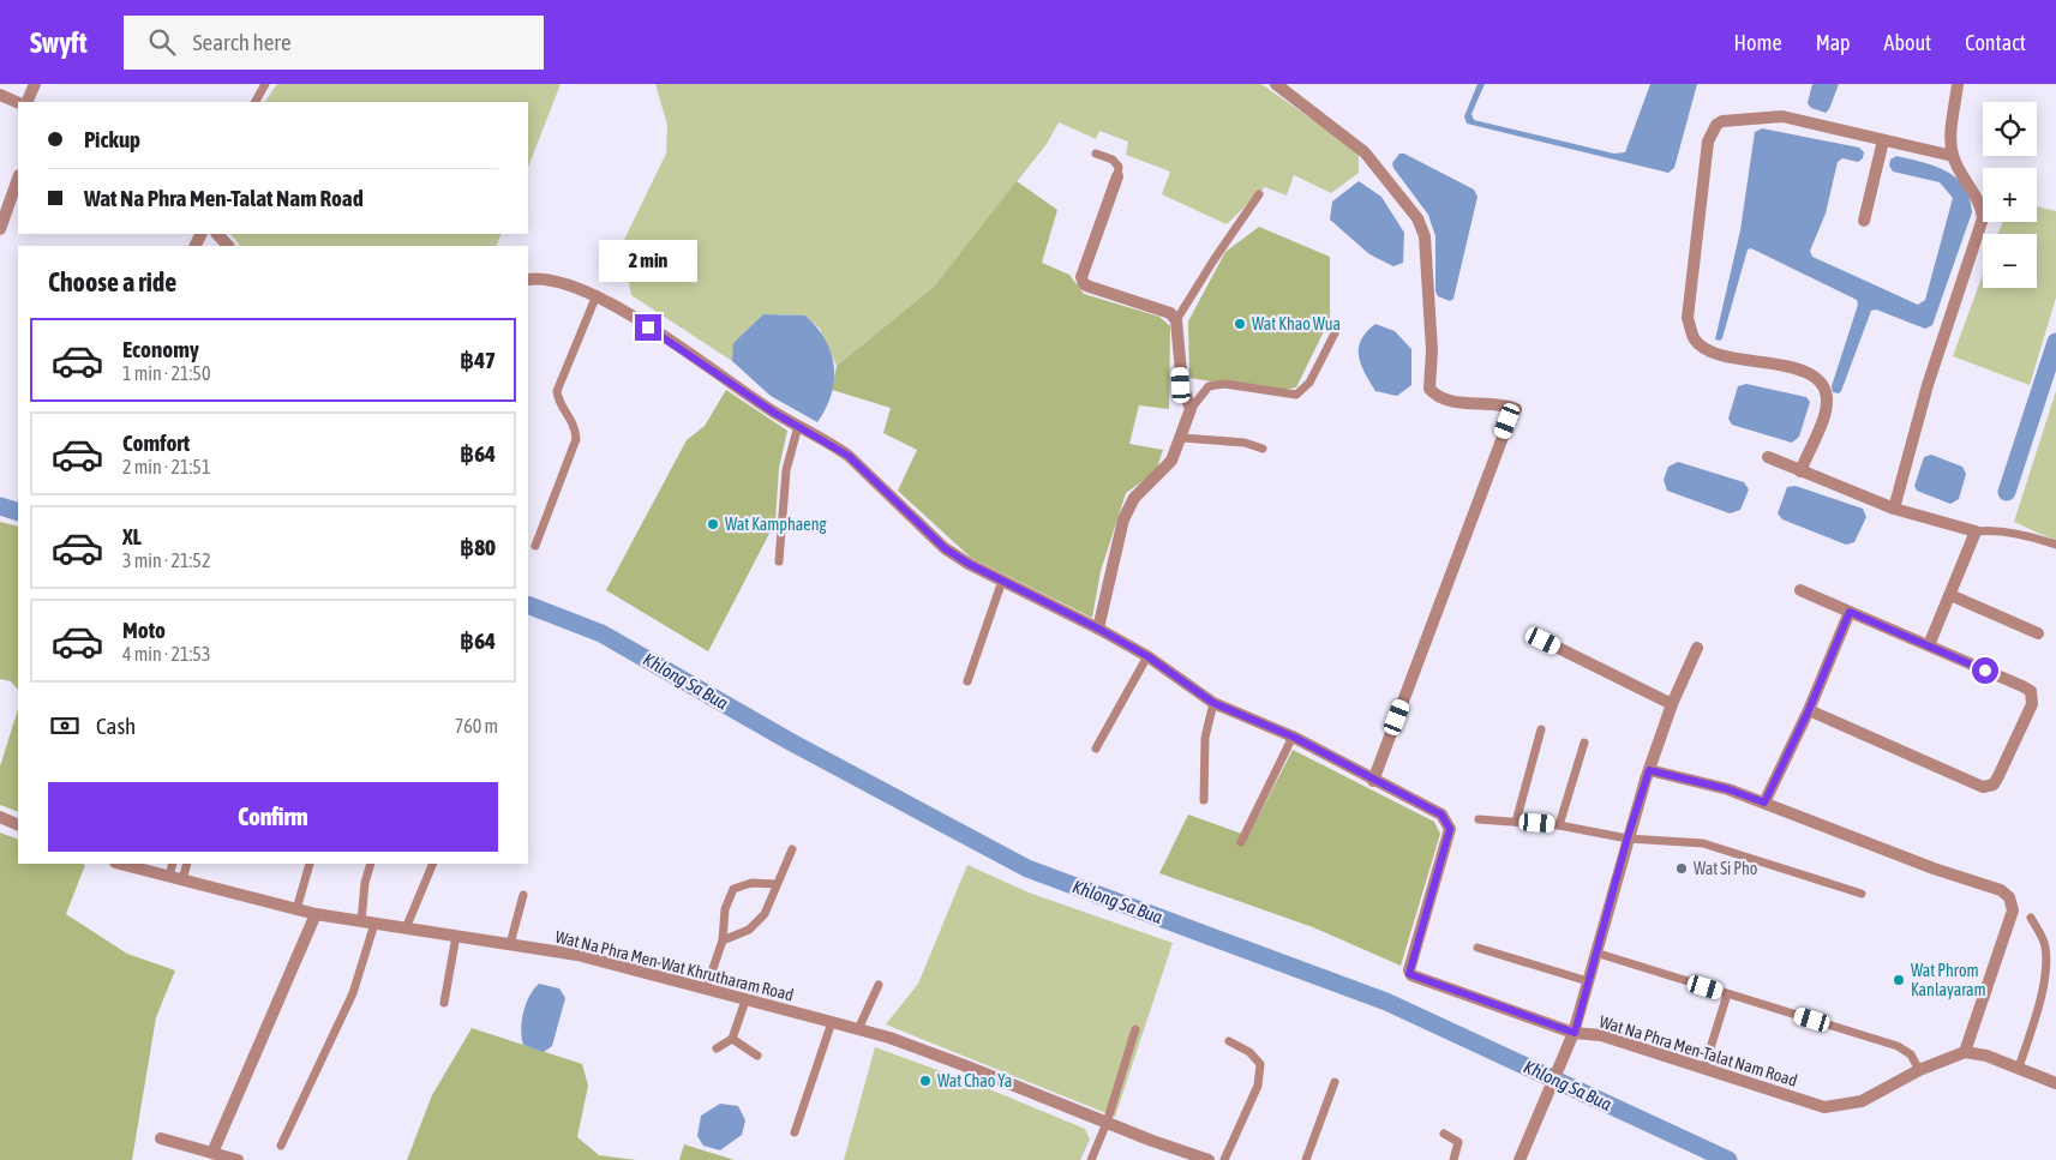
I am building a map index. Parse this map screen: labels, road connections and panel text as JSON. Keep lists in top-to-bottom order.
{
  "streets": {
    "street": ["Wat Na Phra Men-Wat Khrutharam Road", "Wat Na Phra Men-Talat Nam Road"]
  },
  "water": ["Khlong Sa Bua"],
  "places": [
    "Wat Khao Wua",
    "Wat Kamphaeng",
    "Wat Si Pho",
    "Wat Phrom Kanlayaram",
    "Wat Chao Ya"
  ],
  "page": {
    "header": "Swyft",
    "search": "Search here",
    "nav": [
      "Home",
      "Map",
      "About",
      "Contact"
    ],
    "map_buttons": ["+", "−"],
    "banner": ["Pickup", "Wat Na Phra Men-Talat Nam Road"],
    "bubble": "2 min",
    "heading": "Choose a ride",
    "list": [
      {
        "name": "Economy",
        "note": "1 min · 21:50",
        "value": "฿47"
      },
      {
        "name": "Comfort",
        "note": "2 min · 21:51",
        "value": "฿64"
      },
      {
        "name": "XL",
        "note": "3 min · 21:52",
        "value": "฿80"
      },
      {
        "name": "Moto",
        "note": "4 min · 21:53",
        "value": "฿64"
      }
    ],
    "pay": ["Cash", "760 m"],
    "buttons": "Confirm"
  }
}
